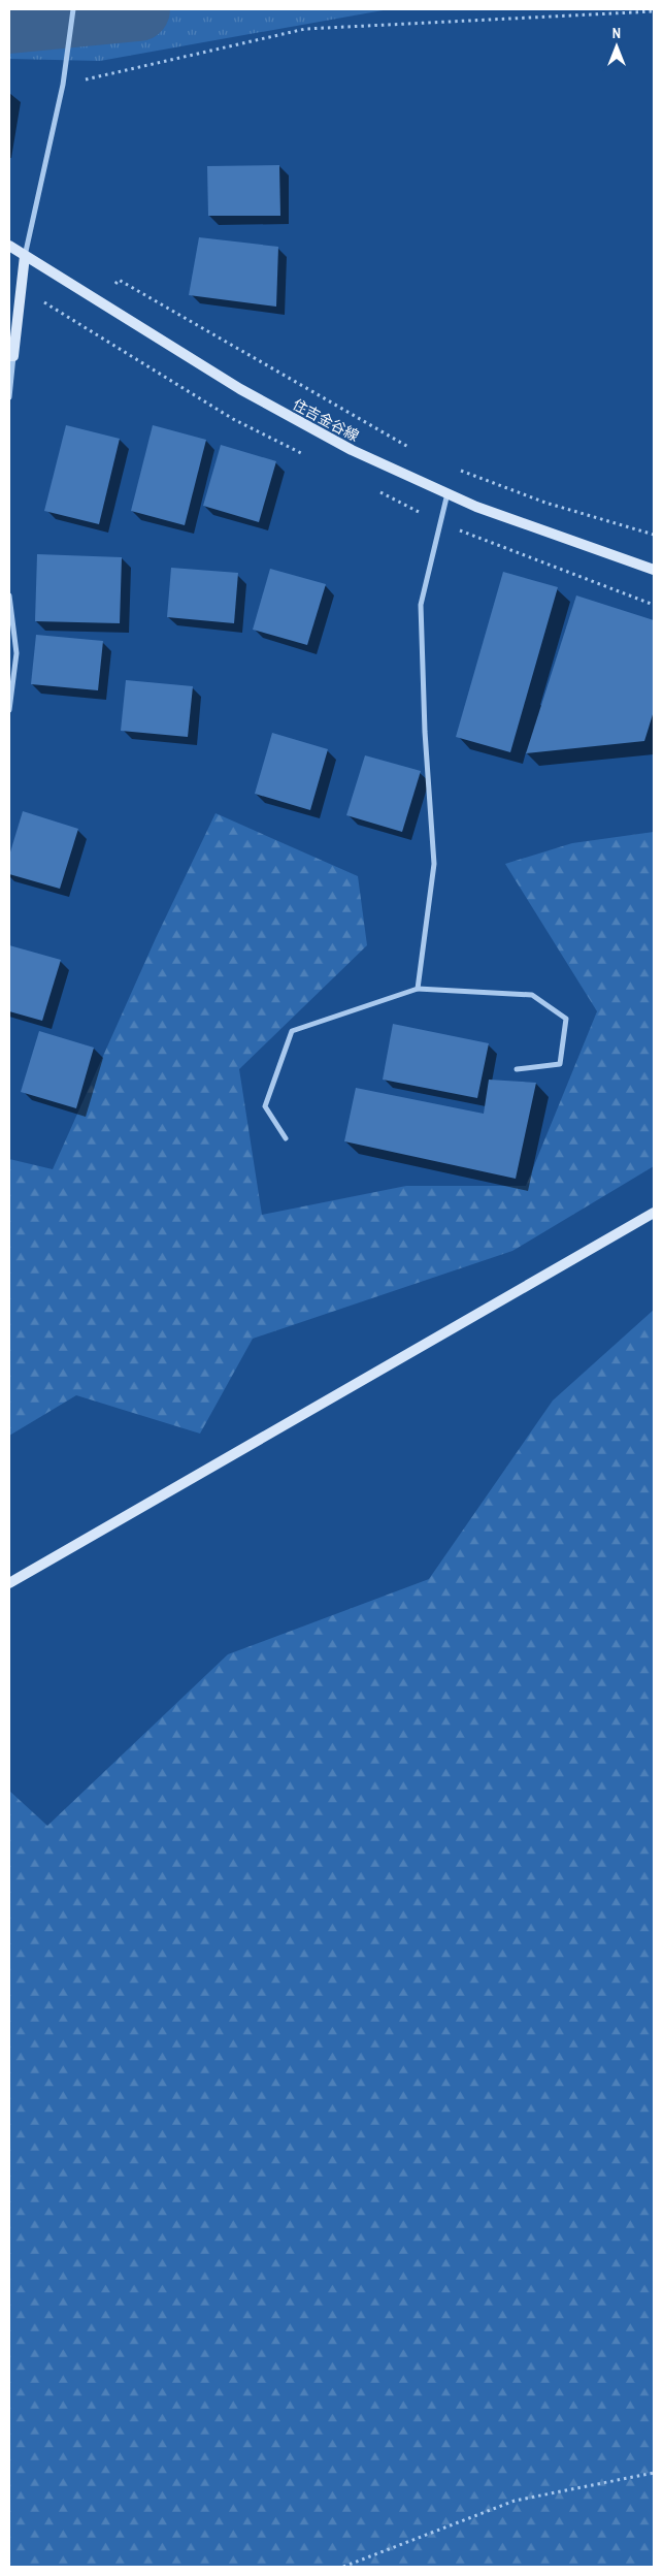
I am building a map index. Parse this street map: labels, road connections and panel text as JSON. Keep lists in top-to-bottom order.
{
  "streets": {
    "street": ["住吉金谷線"]
  },
  "north": "top"
}
